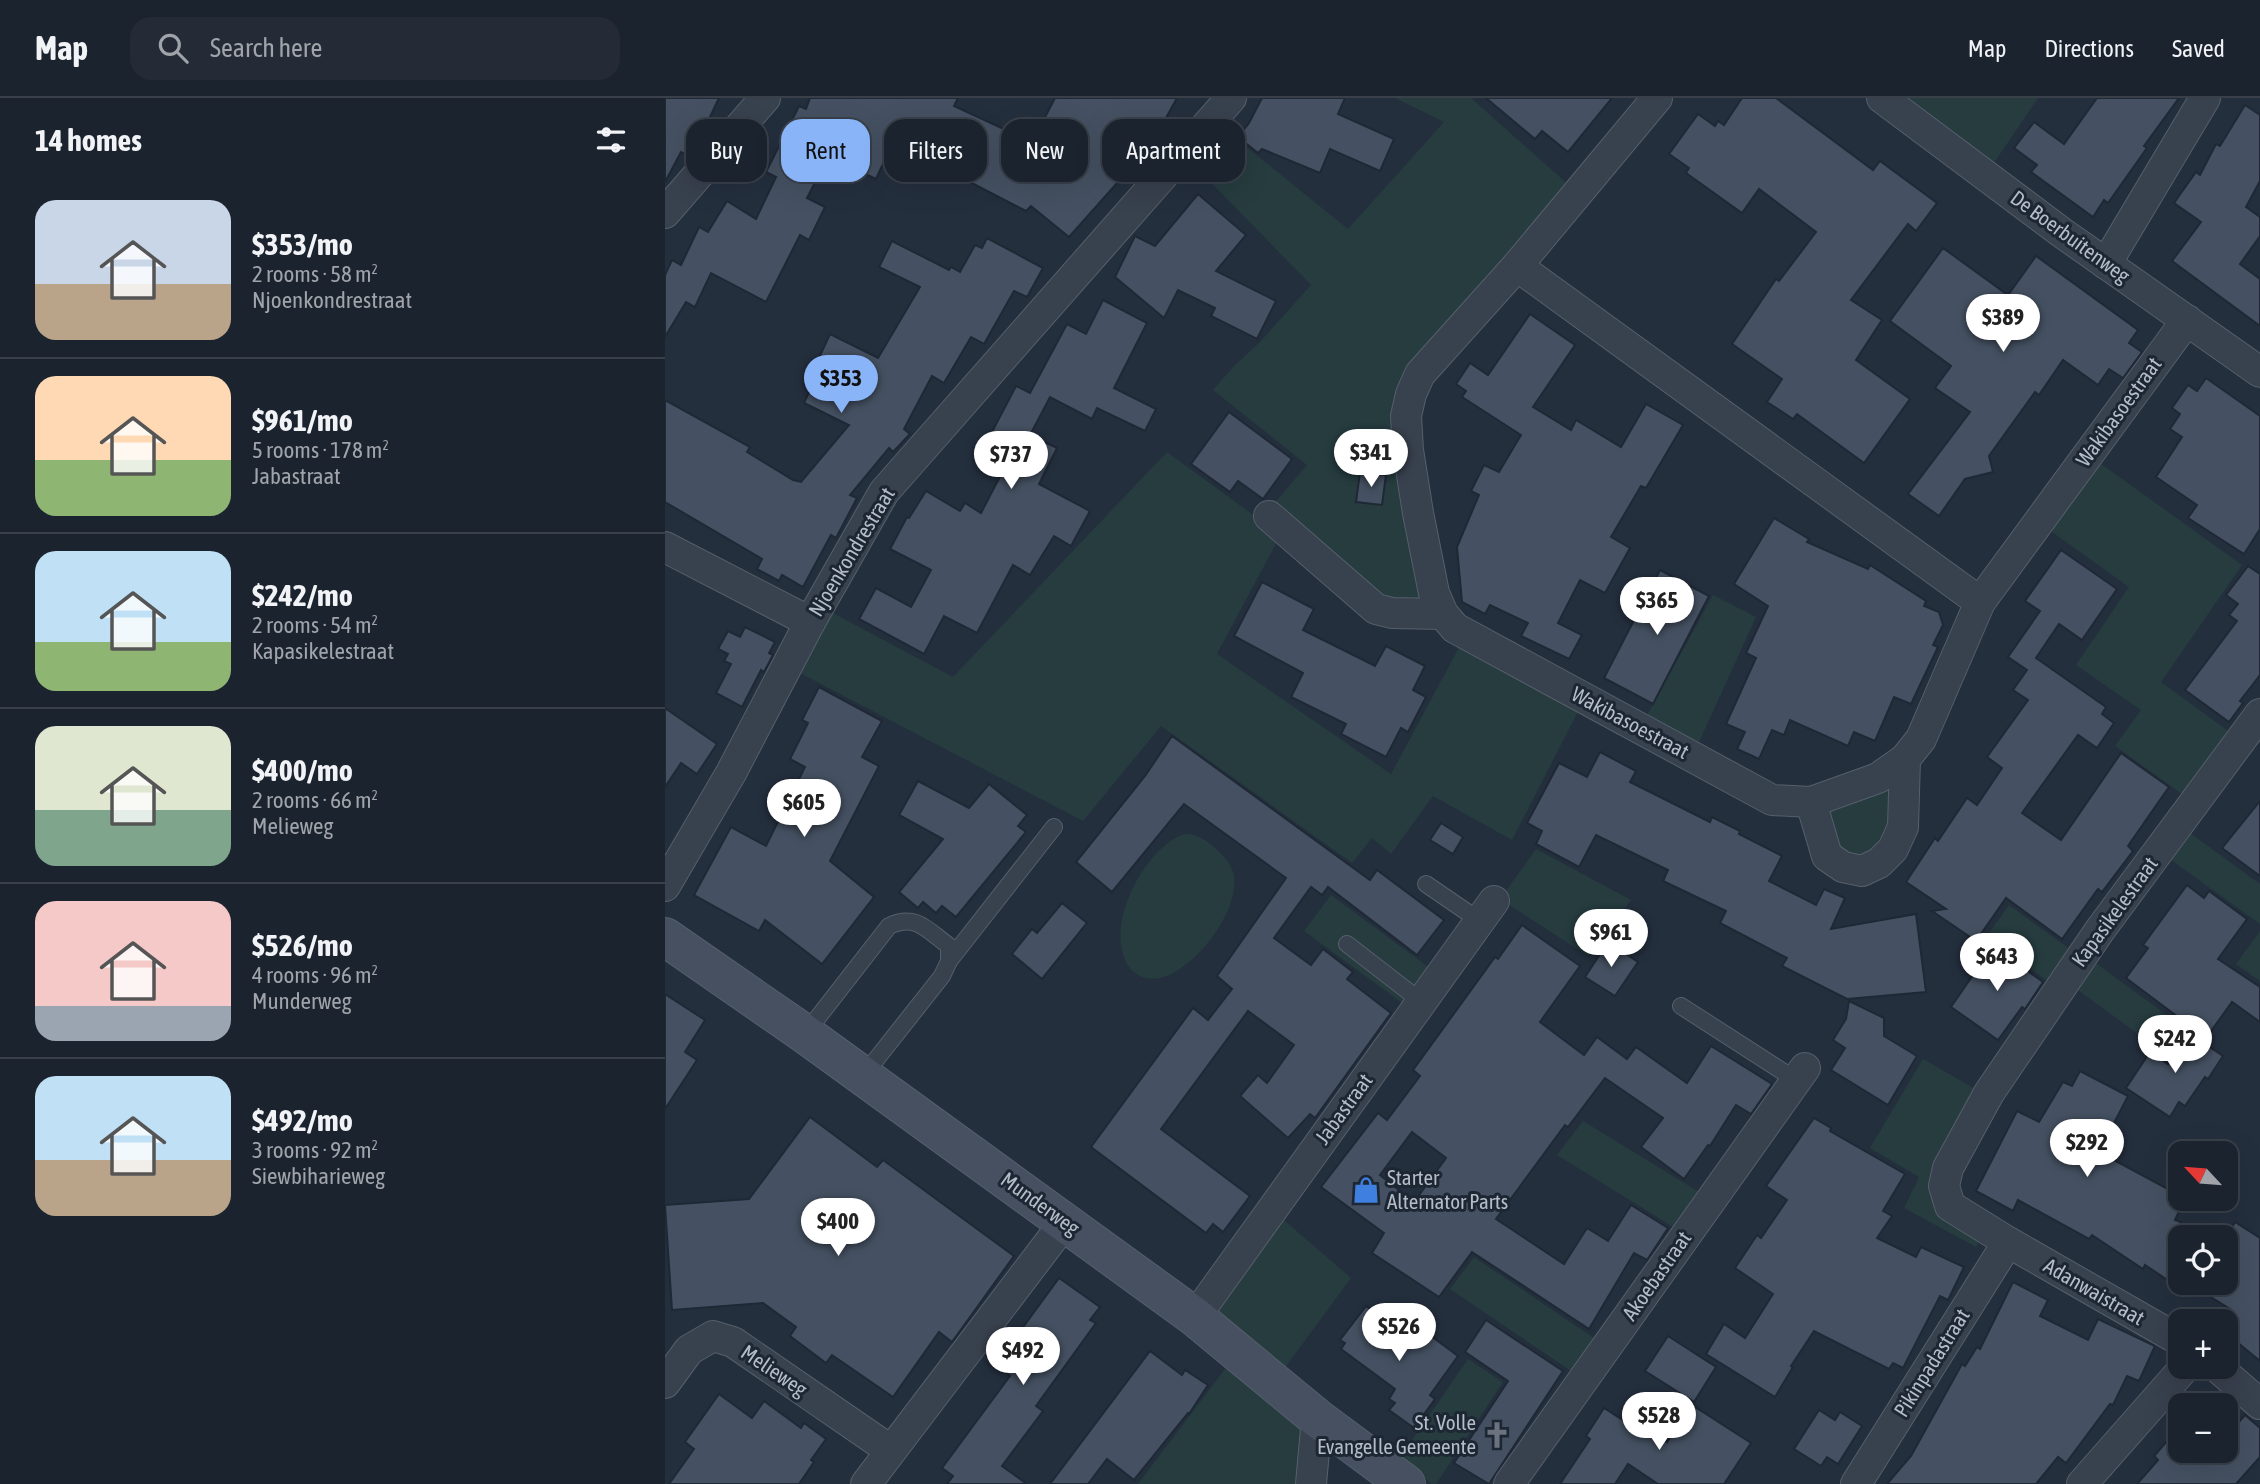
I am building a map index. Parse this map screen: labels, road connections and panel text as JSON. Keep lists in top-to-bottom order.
{
  "streets": {
    "street": [
      "De Boerbuitenweg",
      "Wakibasoestraat",
      "Njoenkondrestraat",
      "Kapasikelestraat",
      "Jabastraat",
      "Munderweg",
      "Akoebastraat",
      "Adanwaistraat",
      "Pikinpadastraat",
      "Melieweg"
    ]
  },
  "crossings": [
    ["De Boerbuitenweg", "Wakibasoestraat"],
    ["Kapasikelestraat", "Adanwaistraat"],
    ["Kapasikelestraat", "Pikinpadastraat"],
    ["Jabastraat", "Munderweg"],
    ["Adanwaistraat", "Pikinpadastraat"]
  ],
  "places": {
    "shop": ["Starter Alternator Parts"],
    "church": ["St. Volle Evangelle Gemeente"]
  },
  "north": "top left",
  "page": {
    "header": "Map",
    "search": "Search here",
    "nav": ["Map", "Directions", "Saved"],
    "heading": "14 homes",
    "chip": [
      "Buy",
      "Rent",
      "Filters",
      "New",
      "Apartment"
    ],
    "list": [
      {
        "name": "$353/mo",
        "note": "2 rooms · 58 m² · Njoenkondrestraat"
      },
      {
        "name": "$961/mo",
        "note": "5 rooms · 178 m² · Jabastraat"
      },
      {
        "name": "$242/mo",
        "note": "2 rooms · 54 m² · Kapasikelestraat"
      },
      {
        "name": "$400/mo",
        "note": "2 rooms · 66 m² · Melieweg"
      },
      {
        "name": "$526/mo",
        "note": "4 rooms · 96 m² · Munderweg"
      },
      {
        "name": "$492/mo",
        "note": "3 rooms · 92 m² · Siewbiharieweg"
      }
    ],
    "price": [
      "$389",
      "$353",
      "$341",
      "$737",
      "$365",
      "$605",
      "$961",
      "$643",
      "$242",
      "$292",
      "$400",
      "$526",
      "$492",
      "$528"
    ],
    "map_buttons": ["+", "−"]
  }
}
